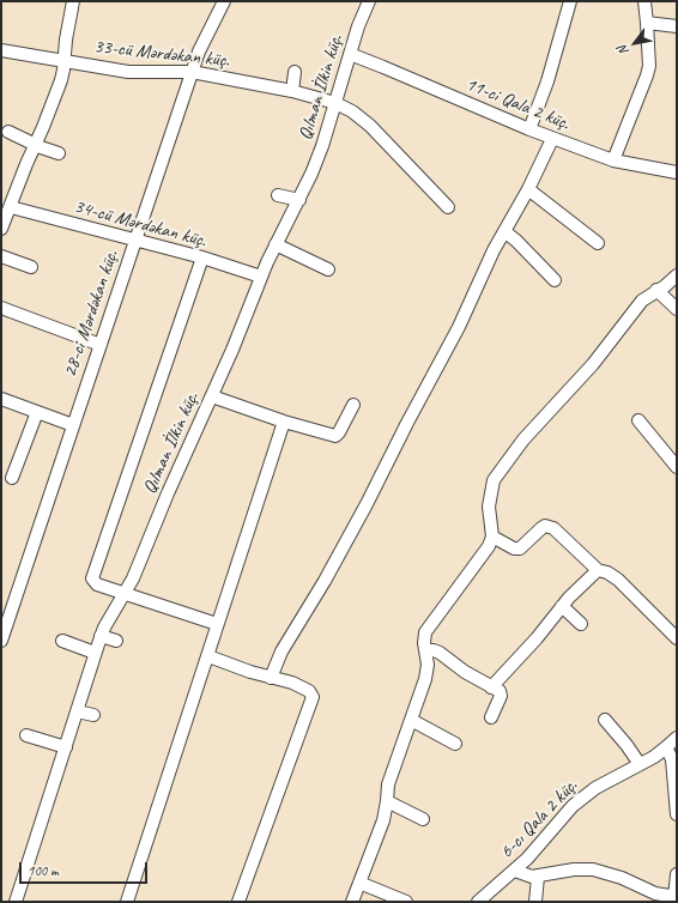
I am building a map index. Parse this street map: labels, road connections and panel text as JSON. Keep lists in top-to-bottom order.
{
  "streets": {
    "street": [
      "33-cü Mərdəkan küç.",
      "Qılman İlkin küç.",
      "11-ci Qala 2 küç.",
      "34-cü Mərdəkan küç.",
      "28-ci Mərdəkan küç.",
      "6-cı Qala 2 küç."
    ]
  },
  "crossings": [
    ["33-cü Mərdəkan küç.", "Qılman İlkin küç."],
    ["33-cü Mərdəkan küç.", "28-ci Mərdəkan küç."],
    ["Qılman İlkin küç.", "11-ci Qala 2 küç."],
    ["Qılman İlkin küç.", "34-cü Mərdəkan küç."],
    ["34-cü Mərdəkan küç.", "28-ci Mərdəkan küç."]
  ],
  "scale_bar": "100 m",
  "north": "bottom left"
}
